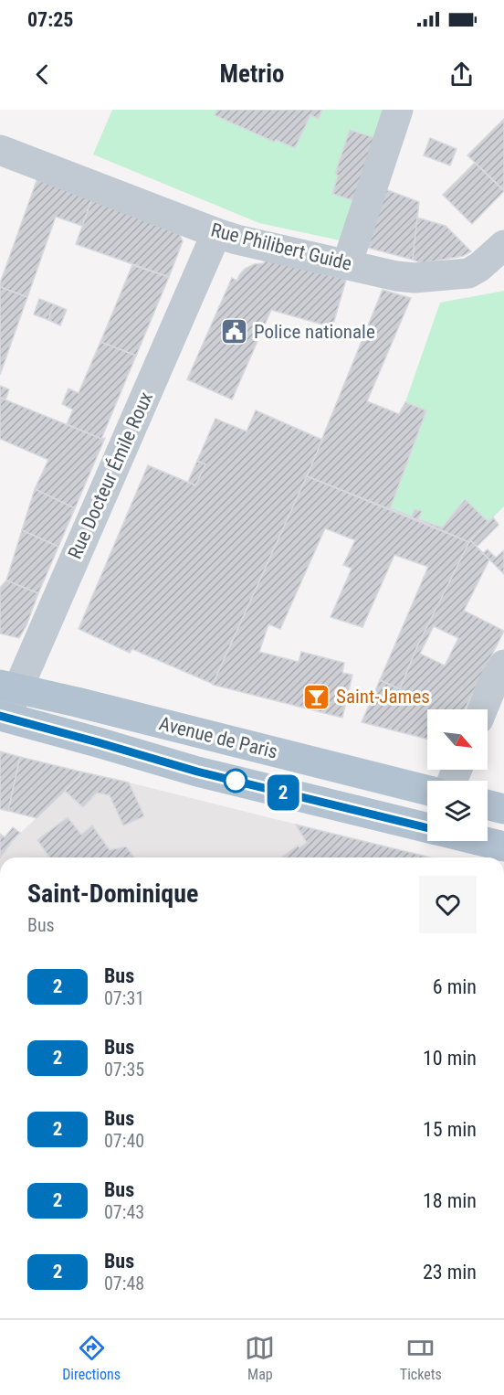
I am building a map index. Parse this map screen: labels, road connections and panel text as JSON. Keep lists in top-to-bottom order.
{
  "streets": {
    "main road": ["Avenue de Paris"],
    "street": ["Rue Philibert Guide", "Rue Docteur Émile Roux"]
  },
  "crossings": [
    ["Rue Philibert Guide", "Rue Docteur Émile Roux"],
    ["Rue Docteur Émile Roux", "Avenue de Paris"]
  ],
  "places": {
    "public building": ["Police nationale"],
    "bar": ["Saint-James"]
  },
  "lines": ["bus line 2"],
  "north": "bottom right",
  "page": {
    "status": "07:25",
    "header": "Metrio",
    "on_map": "2",
    "heading": ["Saint-Dominique", "Bus"],
    "list": [
      {
        "mark": "2",
        "name": "Bus",
        "note": "07:31",
        "value": "6 min"
      },
      {
        "mark": "2",
        "name": "Bus",
        "note": "07:35",
        "value": "10 min"
      },
      {
        "mark": "2",
        "name": "Bus",
        "note": "07:40",
        "value": "15 min"
      },
      {
        "mark": "2",
        "name": "Bus",
        "note": "07:43",
        "value": "18 min"
      },
      {
        "mark": "2",
        "name": "Bus",
        "note": "07:48",
        "value": "23 min"
      }
    ],
    "tabs": ["Directions", "Map", "Tickets"]
  }
}
